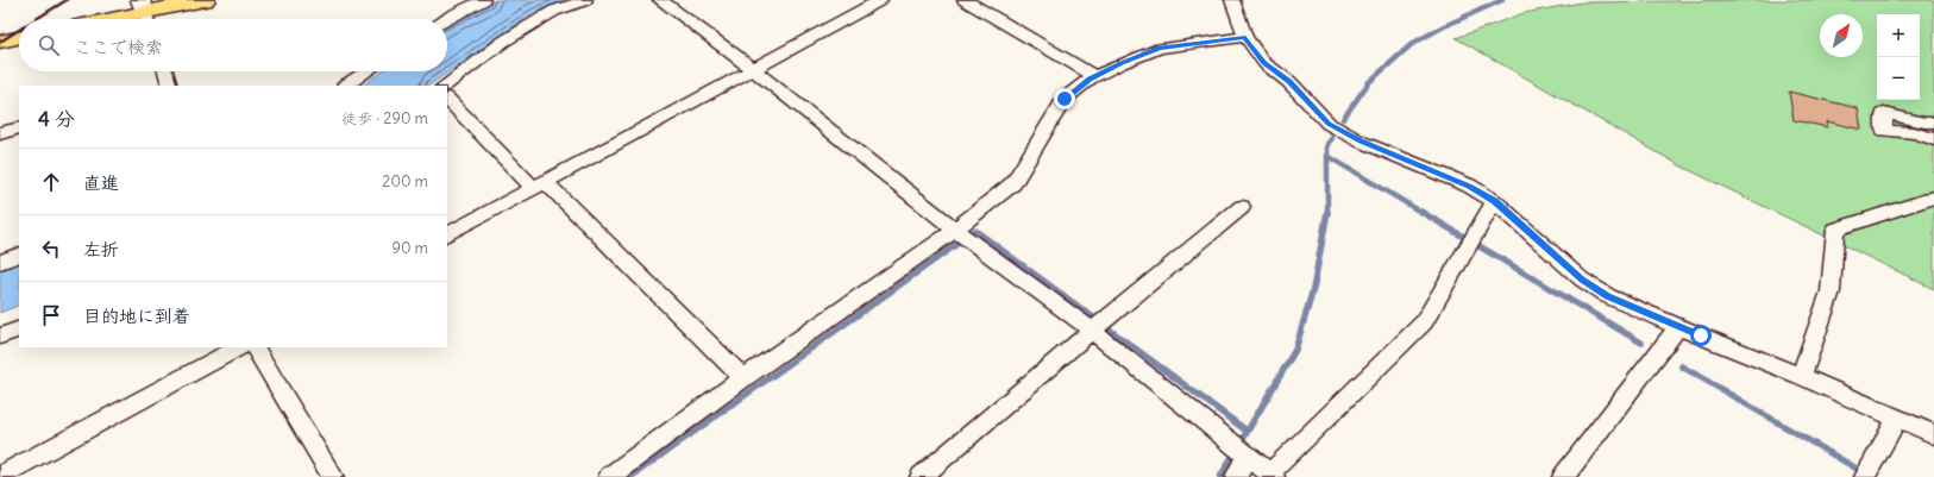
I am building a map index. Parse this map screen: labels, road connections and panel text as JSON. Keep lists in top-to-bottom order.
{
  "north": "top right",
  "page": {
    "map_buttons": ["+", "−"],
    "search": "ここで検索",
    "heading": ["4 分", "徒歩 · 290 m"],
    "list": [
      ["直進", "200 m"],
      ["左折", "90 m"],
      "目的地に到着"
    ]
  }
}
